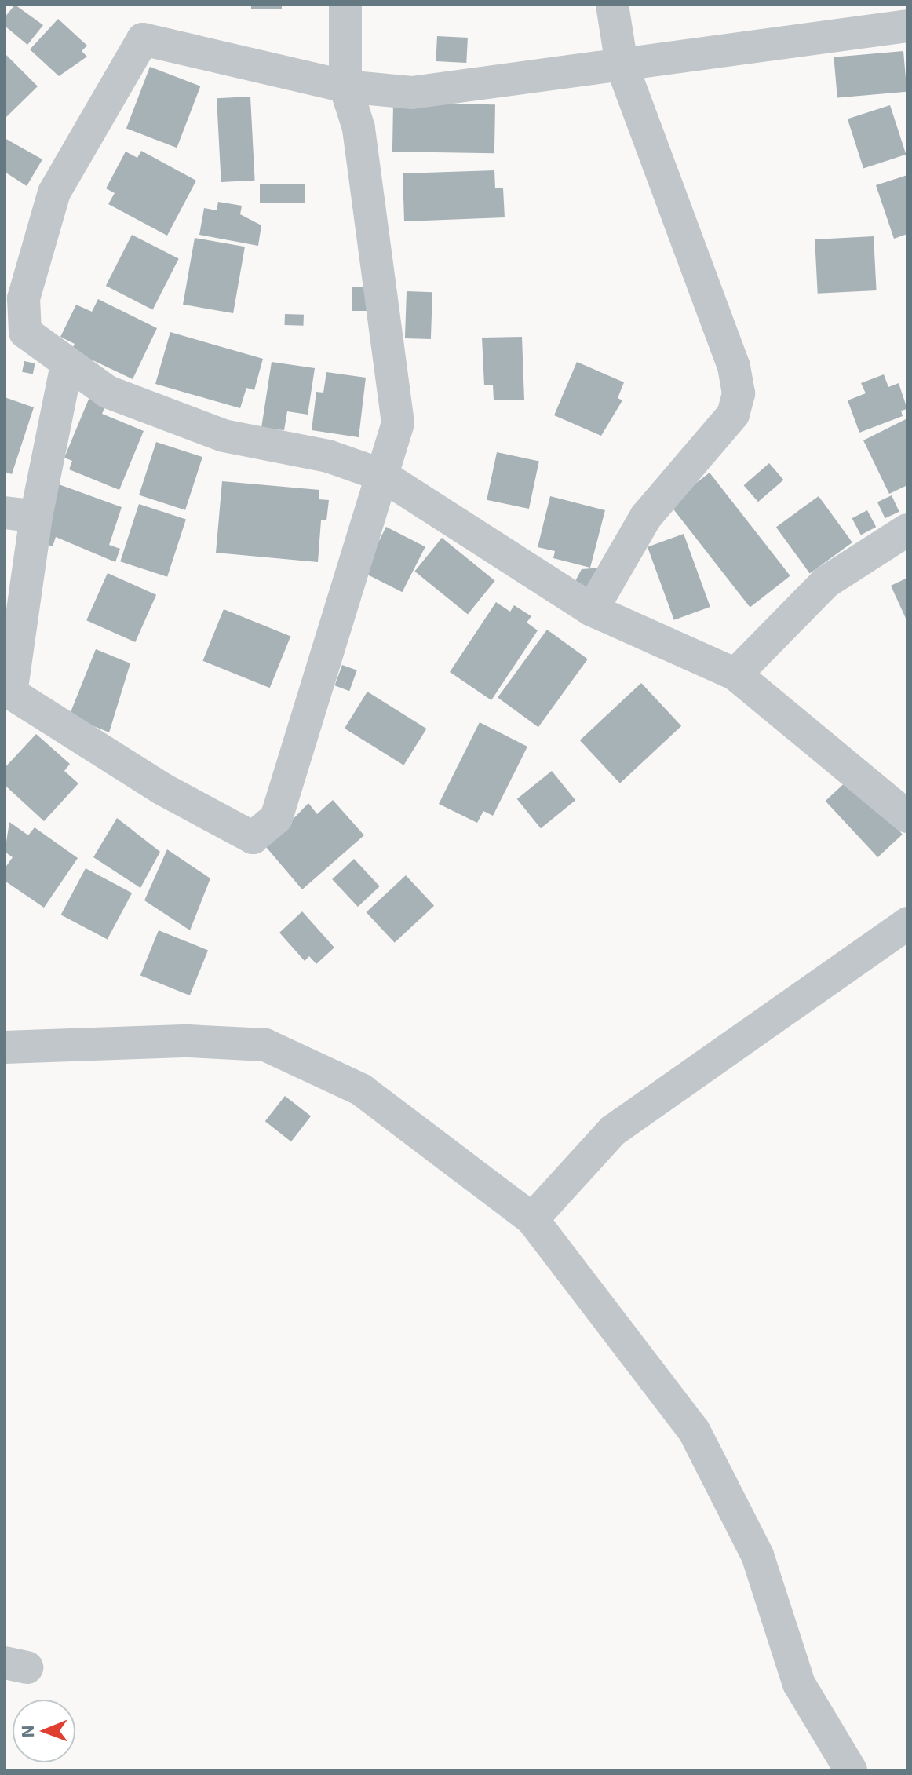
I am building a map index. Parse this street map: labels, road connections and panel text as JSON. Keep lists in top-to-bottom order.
{
  "north": "left"
}
